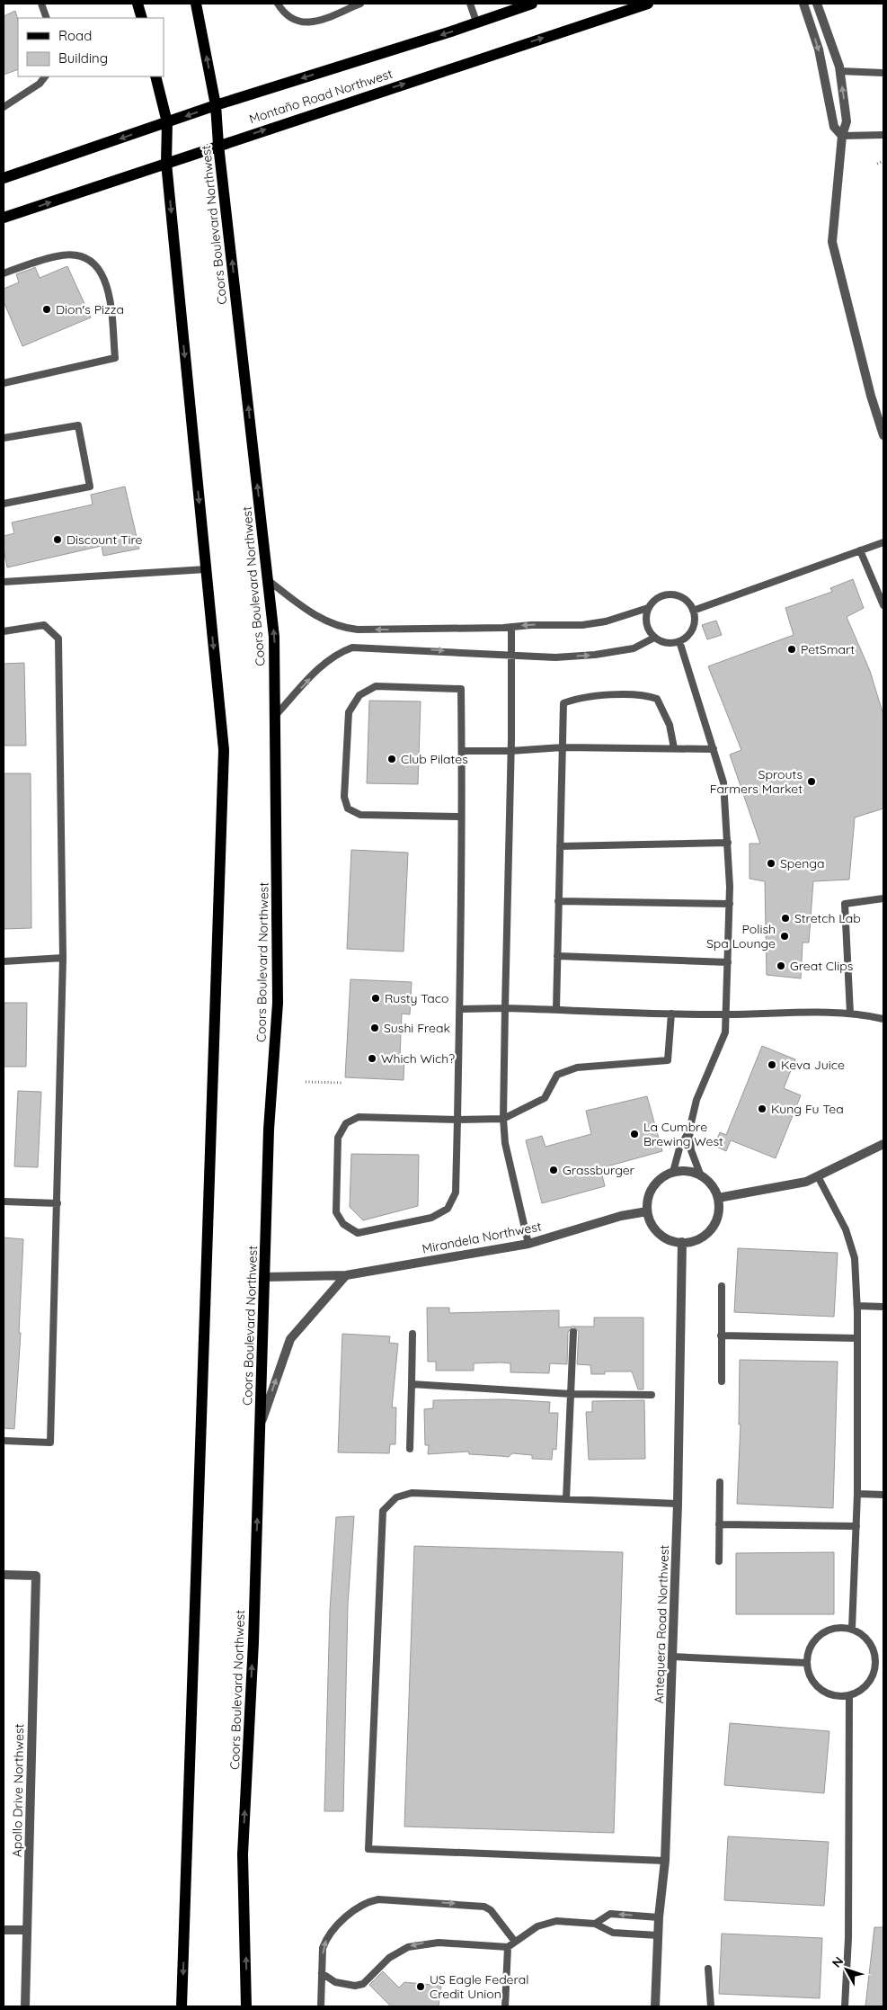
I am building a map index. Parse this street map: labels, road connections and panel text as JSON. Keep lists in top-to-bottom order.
{
  "streets": {
    "main road": ["Montaño Road Northwest", "Coors Boulevard Northwest"],
    "street": ["Mirandela Northwest", "Antequera Road Northwest", "Apollo Drive Northwest"]
  },
  "crossings": [
    ["Montaño Road Northwest", "Coors Boulevard Northwest"],
    ["Coors Boulevard Northwest", "Mirandela Northwest"],
    ["Mirandela Northwest", "Antequera Road Northwest"]
  ],
  "places": [
    "Dion's Pizza",
    "Discount Tire",
    "PetSmart",
    "Club Pilates",
    "Sprouts Farmers Market",
    "Spenga",
    "Stretch Lab",
    "Polish Spa Lounge",
    "Great Clips",
    "Rusty Taco",
    "Sushi Freak",
    "Which Wich?",
    "Keva Juice",
    "Kung Fu Tea",
    "La Cumbre Brewing West",
    "Grassburger",
    "US Eagle Federal Credit Union"
  ],
  "legend": ["Road", "Building"],
  "north": "top left"
}
